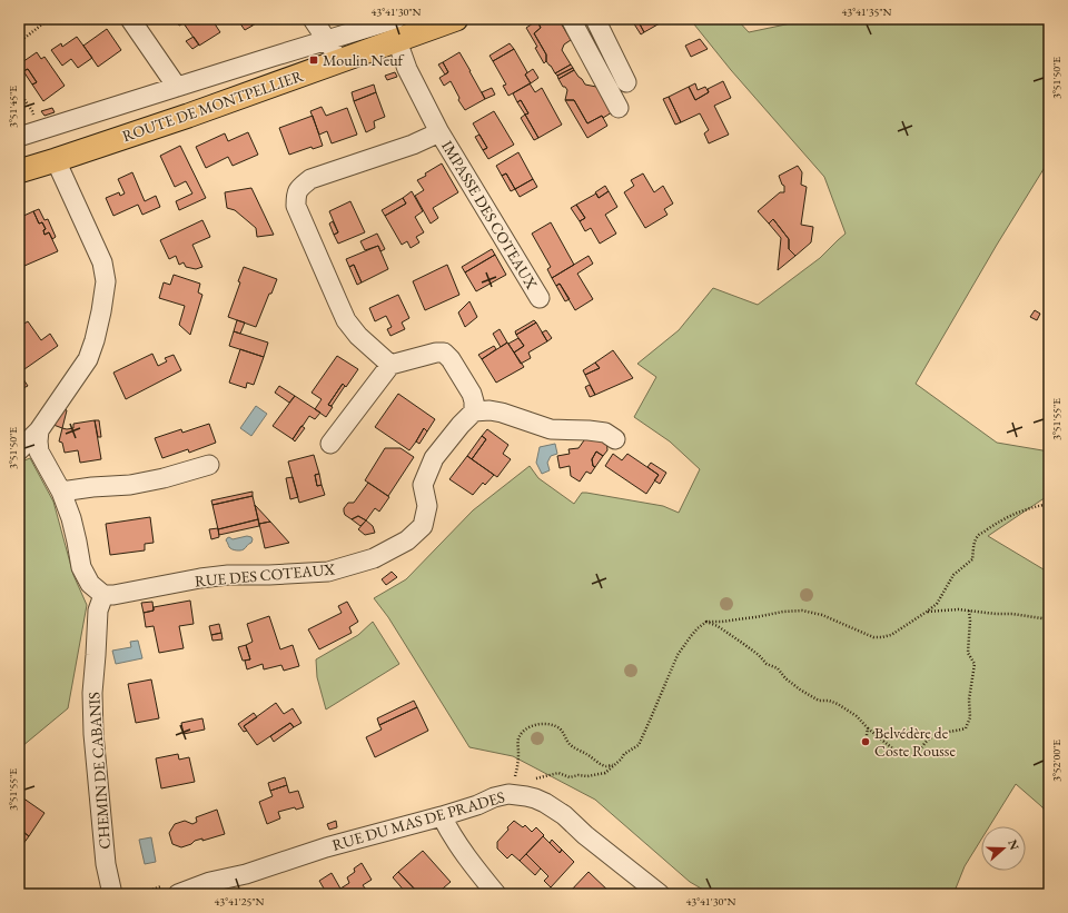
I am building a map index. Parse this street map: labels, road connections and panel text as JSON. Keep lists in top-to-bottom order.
{
  "streets": {
    "main road": ["ROUTE DE MONTPELLIER"],
    "street": [
      "IMPASSE DES COTEAUX",
      "RUE DES COTEAUX",
      "CHEMIN DE CABANIS",
      "RUE DU MAS DE PRADES"
    ]
  },
  "crossings": [
    ["RUE DES COTEAUX", "CHEMIN DE CABANIS"]
  ],
  "places": {
    "transit": ["Moulin Neuf"],
    "other": ["Belvédère de Coste Rousse"]
  },
  "north": "right",
  "coordinates": [
    "43°41'30\"N",
    "43°41'35\"N",
    "3°51'50\"E",
    "3°51'45\"E",
    "3°51'55\"E",
    "3°52'00\"E",
    "43°41'25\"N"
  ]
}
